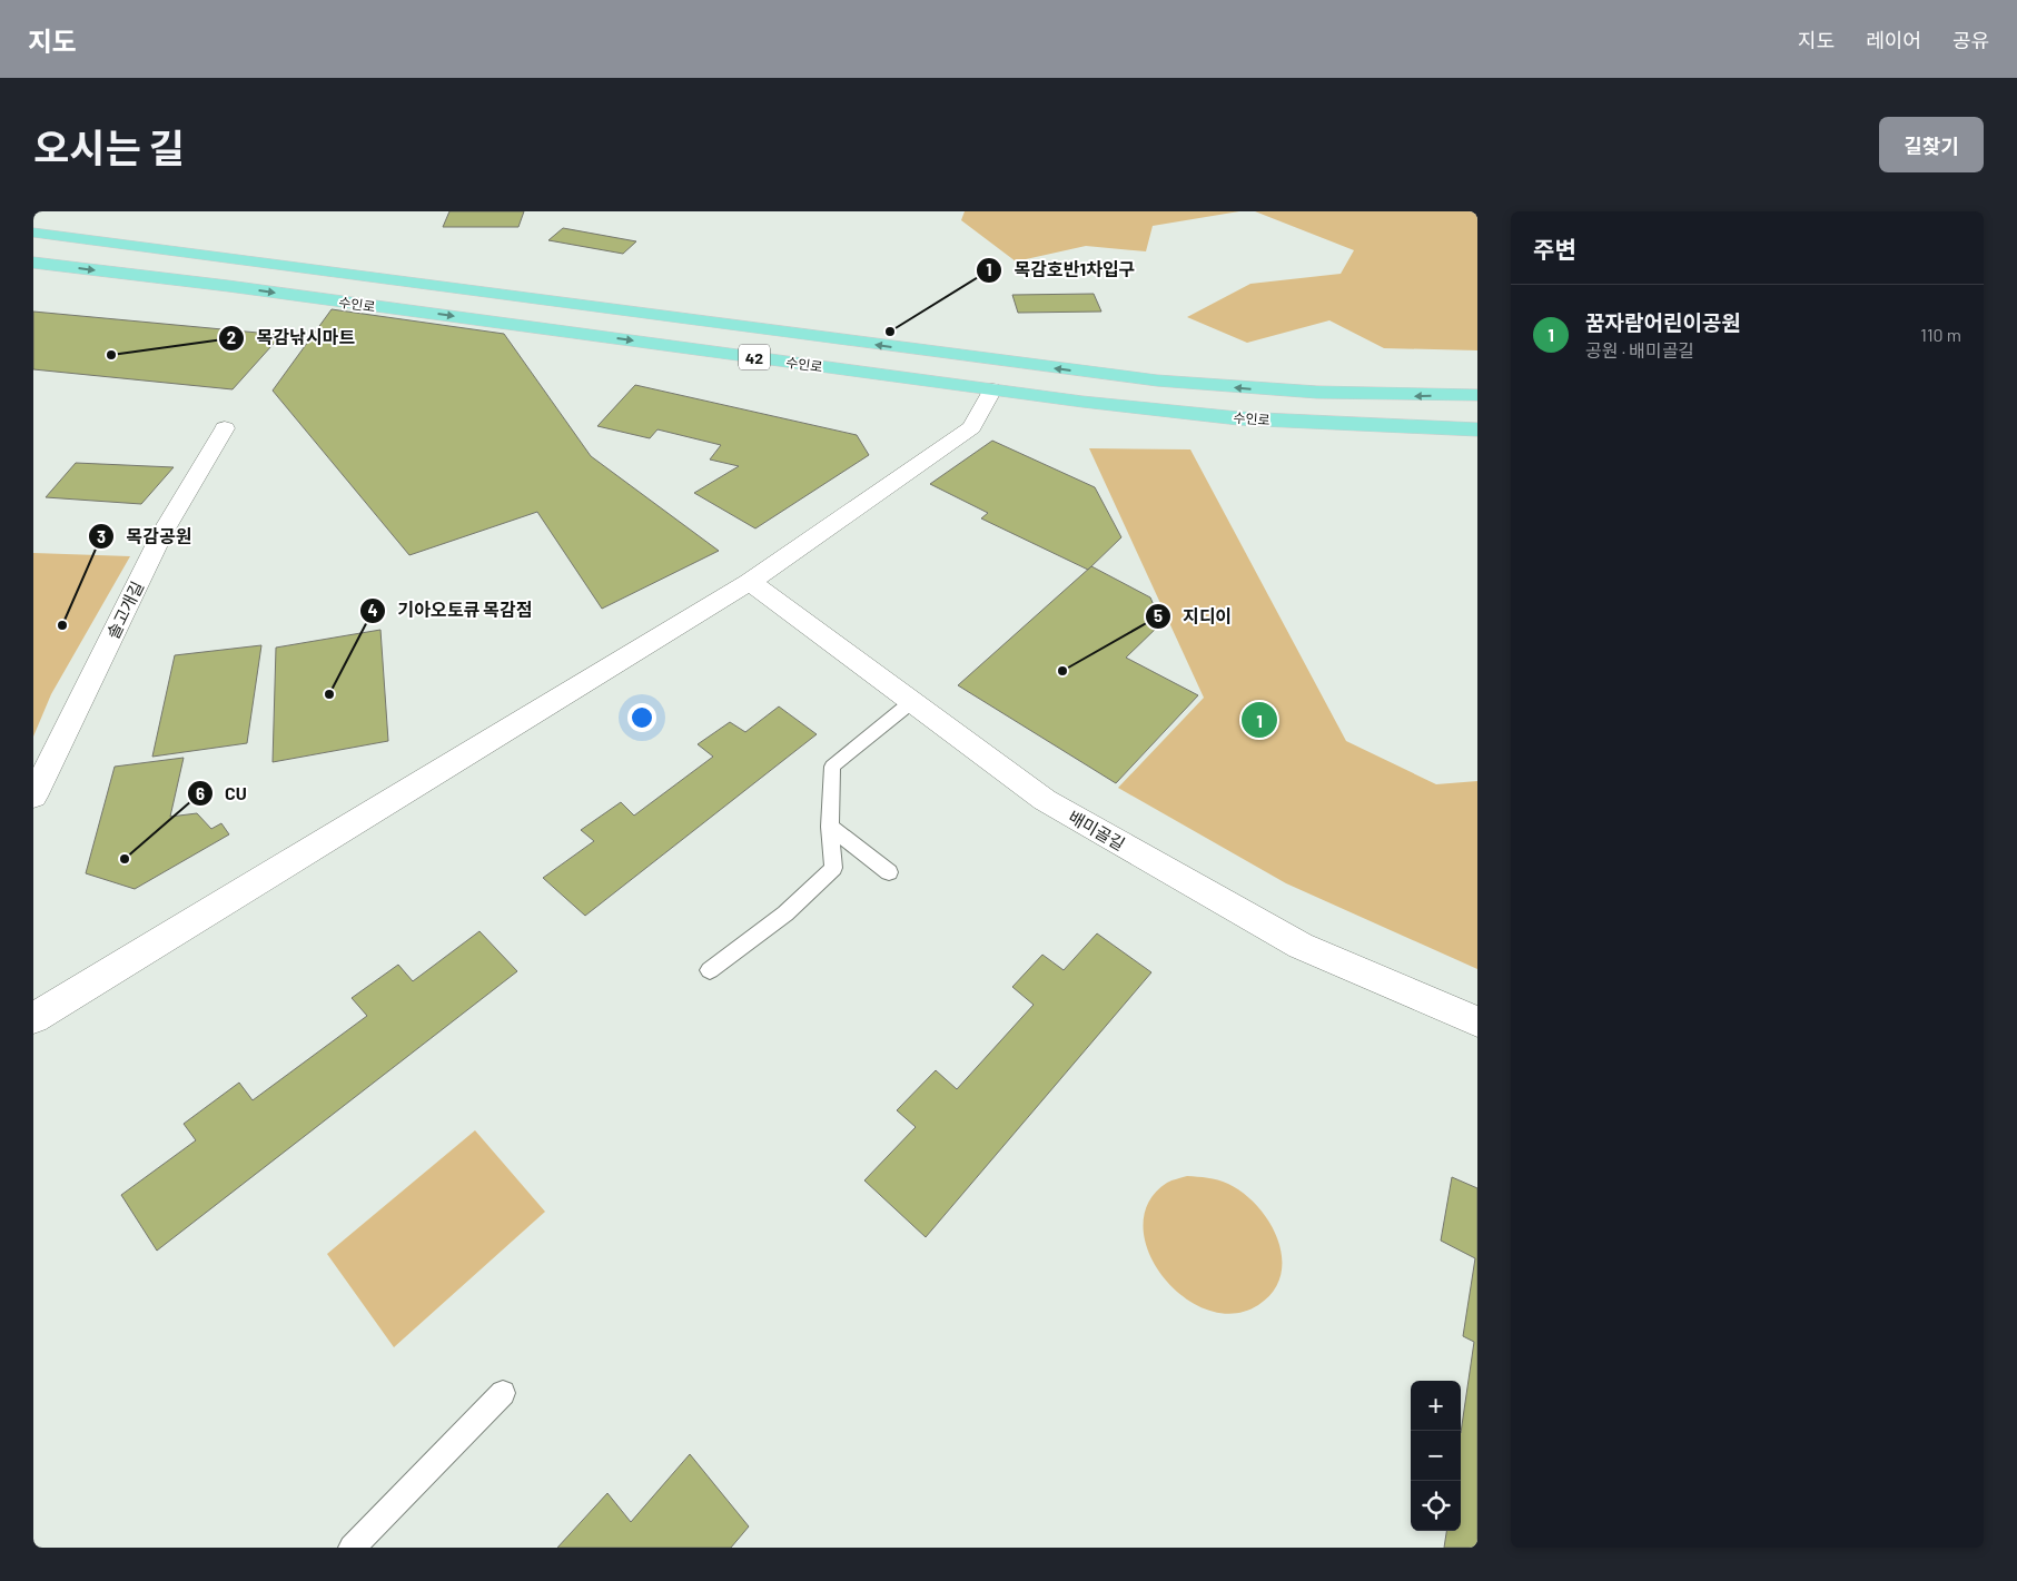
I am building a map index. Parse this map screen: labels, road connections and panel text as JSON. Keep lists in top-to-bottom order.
{
  "streets": {
    "main road": ["수인로", "42"],
    "street": ["솔고개길", "배미골길"]
  },
  "places": [
    "목감호반1차입구",
    "목감낚시마트",
    "목감공원",
    "지디이",
    "기아오토큐 목감점",
    "CU"
  ],
  "page": {
    "header": "지도",
    "nav": ["지도", "레이어", "공유"],
    "title": "오시는 길",
    "buttons": "길찾기",
    "heading": "주변",
    "list": [
      {
        "mark": "1",
        "name": "꿈자람어린이공원",
        "note": "공원 · 배미골길",
        "value": "110 m"
      }
    ],
    "pins": "1",
    "map_buttons": ["+", "−"]
  }
}
